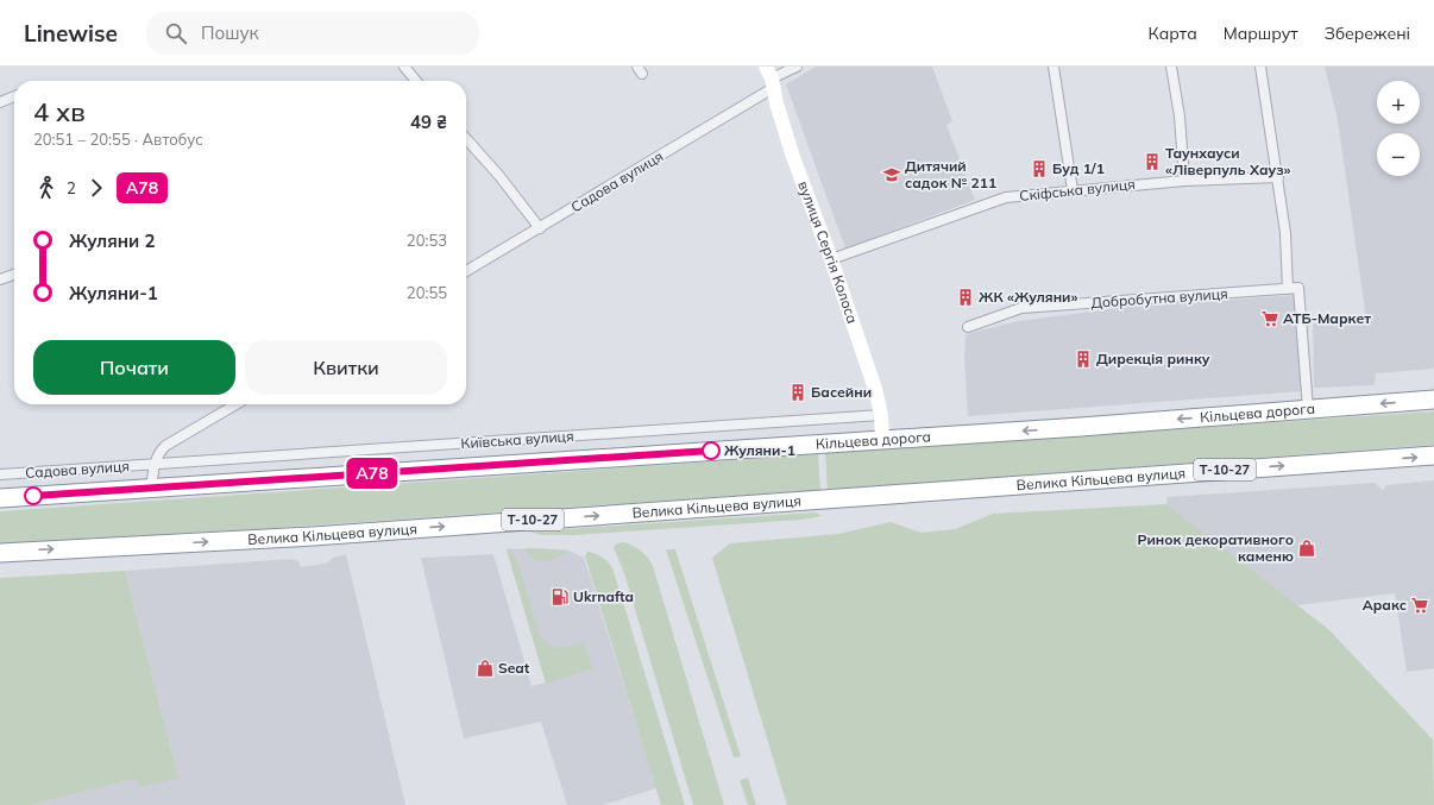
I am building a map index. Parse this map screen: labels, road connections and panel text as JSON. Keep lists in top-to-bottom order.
{
  "streets": {
    "highway": ["Кільцева дорога", "Т-10-27", "Велика Кільцева вулиця"],
    "street": [
      "Садова вулиця",
      "Скіфська вулиця",
      "вулиця Сергія Колоса",
      "Добробутна вулиця",
      "Київська вулиця"
    ]
  },
  "crossings": [
    ["Садова вулиця", "вулиця Сергія Колоса"],
    ["Садова вулиця", "Київська вулиця"],
    ["Скіфська вулиця", "вулиця Сергія Колоса"],
    ["вулиця Сергія Колоса", "Кільцева дорога"],
    ["вулиця Сергія Колоса", "Київська вулиця"],
    ["Добробутна вулиця", "Кільцева дорога"]
  ],
  "one_way": ["Кільцева дорога", "Велика Кільцева вулиця"],
  "places": {
    "building": [
      "Таунхауси «Ліверпуль Хауз»",
      "Буд 1/1",
      "ЖК «Жуляни»",
      "Дирекція ринку",
      "Басейни"
    ],
    "school or university": ["Дитячий садок № 211"],
    "supermarket": ["АТБ-Маркет", "Аракс"],
    "other": ["Жуляни-1"],
    "shop": ["Ринок декоративного каменю", "Seat"],
    "fuel station": ["Ukrnafta"]
  },
  "lines": ["bus line А78"],
  "page": {
    "header": "Linewise",
    "search": "Пошук",
    "nav": ["Карта", "Маршрут", "Збережені"],
    "on_map": "А78",
    "map_buttons": ["+", "−"],
    "heading": ["4 хв", "20:51 – 20:55 · Автобус", "49 ₴"],
    "legs": ["2", "А78"],
    "list": [
      {
        "name": "Жуляни 2",
        "value": "20:53"
      },
      {
        "name": "Жуляни-1",
        "value": "20:55"
      }
    ],
    "buttons": ["Почати", "Квитки"]
  }
}
